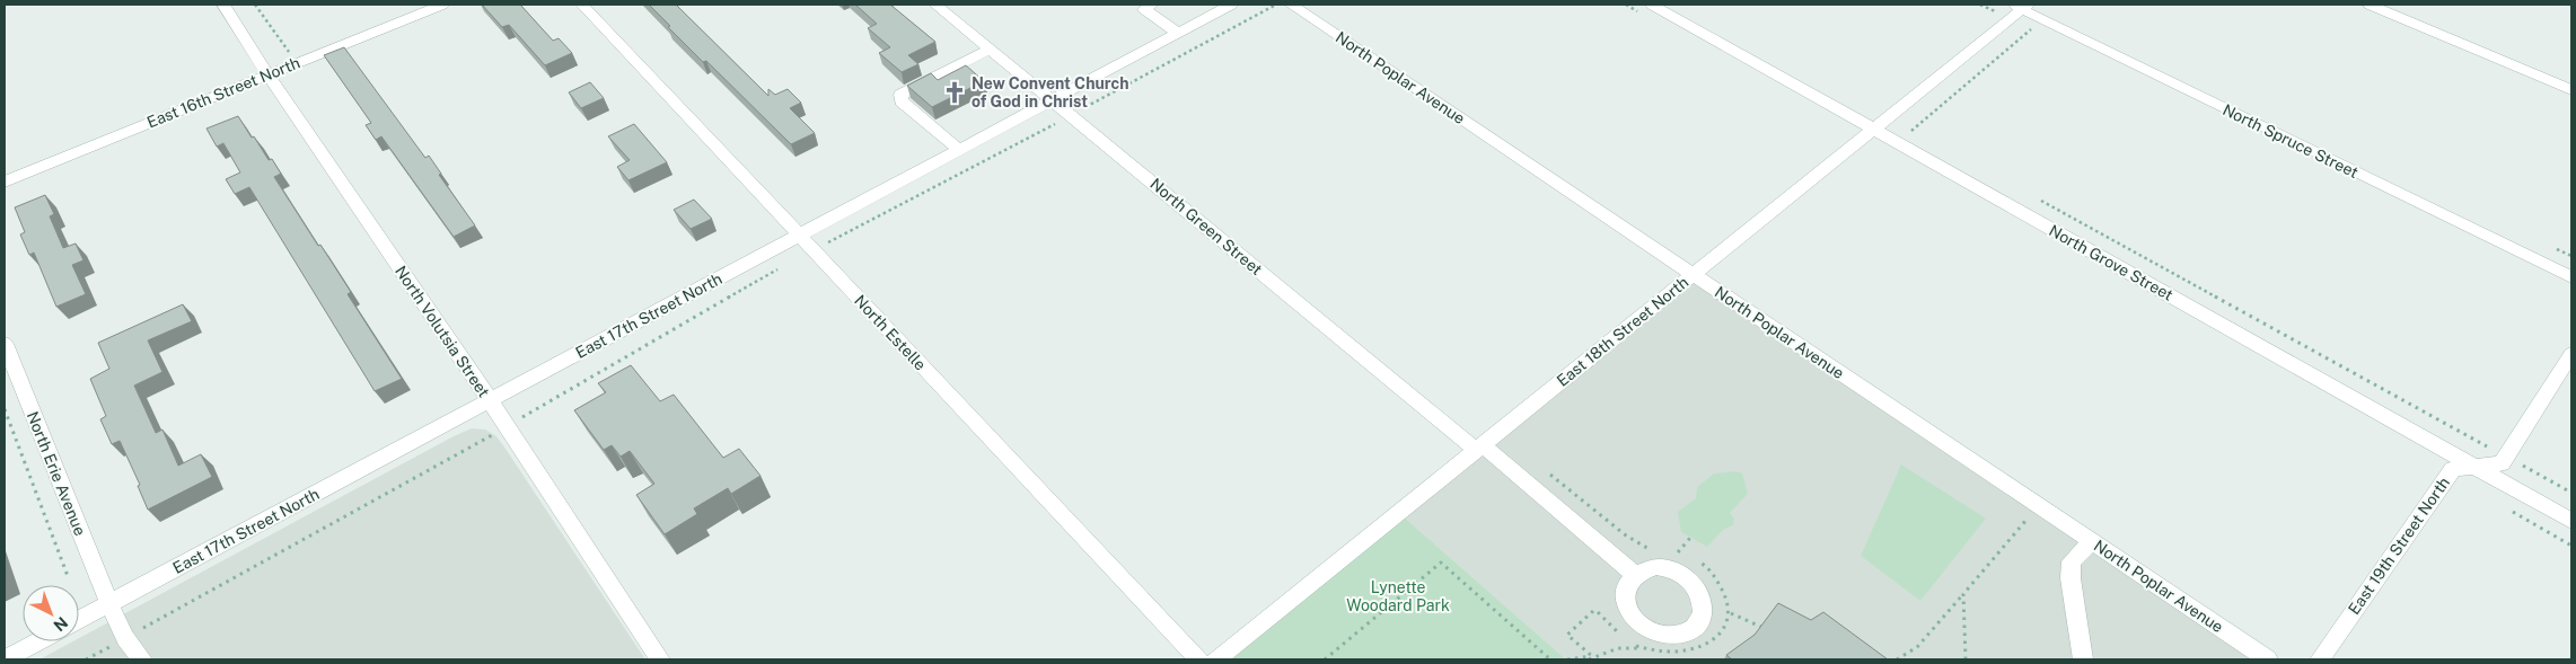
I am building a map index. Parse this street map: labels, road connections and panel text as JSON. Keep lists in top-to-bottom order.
{
  "streets": {
    "street": [
      "North Poplar Avenue",
      "East 16th Street North",
      "North Spruce Street",
      "North Green Street",
      "North Grove Street",
      "East 17th Street North",
      "North Volutsia Street",
      "East 18th Street North",
      "North Estelle",
      "North Erie Avenue",
      "East 19th Street North"
    ]
  },
  "crossings": [
    ["North Poplar Avenue", "East 18th Street North"],
    ["East 16th Street North", "North Volutsia Street"],
    ["North Spruce Street", "East 18th Street North"],
    ["North Green Street", "East 17th Street North"],
    ["North Green Street", "East 18th Street North"],
    ["North Grove Street", "East 18th Street North"],
    ["North Grove Street", "East 19th Street North"],
    ["East 17th Street North", "North Volutsia Street"],
    ["East 17th Street North", "North Estelle"],
    ["East 17th Street North", "North Erie Avenue"]
  ],
  "parks": ["Lynette Woodard Park"],
  "places": {
    "church": ["New Convent Church of God in Christ"]
  },
  "north": "bottom right"
}
